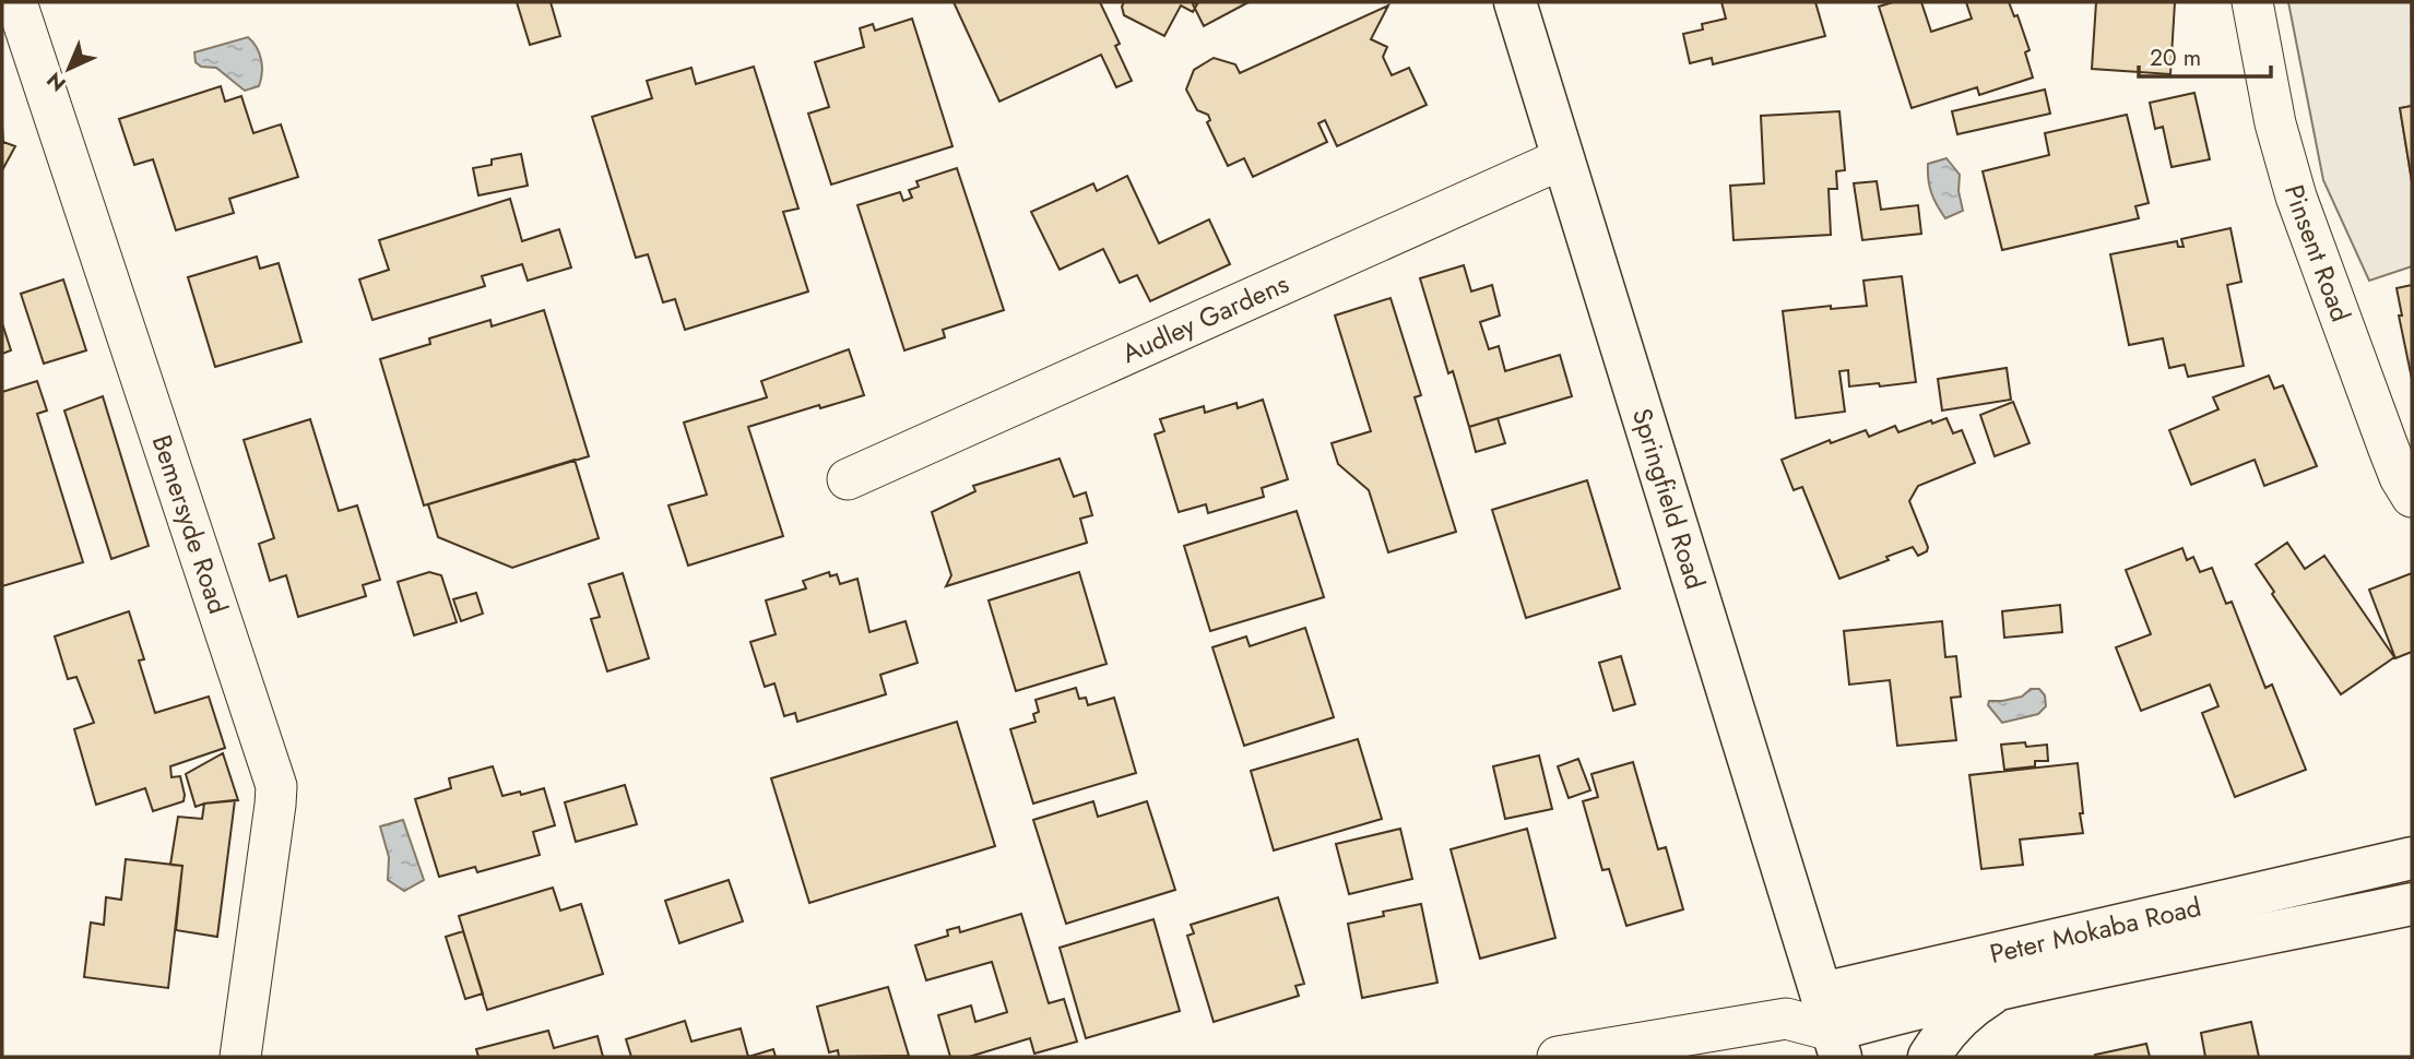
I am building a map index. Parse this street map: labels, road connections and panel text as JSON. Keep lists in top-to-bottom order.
{
  "streets": {
    "street": [
      "Pinsent Road",
      "Audley Gardens",
      "Springfield Road",
      "Bemersyde Road",
      "Peter Mokaba Road"
    ]
  },
  "crossings": [
    ["Audley Gardens", "Springfield Road"],
    ["Springfield Road", "Peter Mokaba Road"]
  ],
  "scale_bar": "20 m",
  "north": "bottom left"
}
